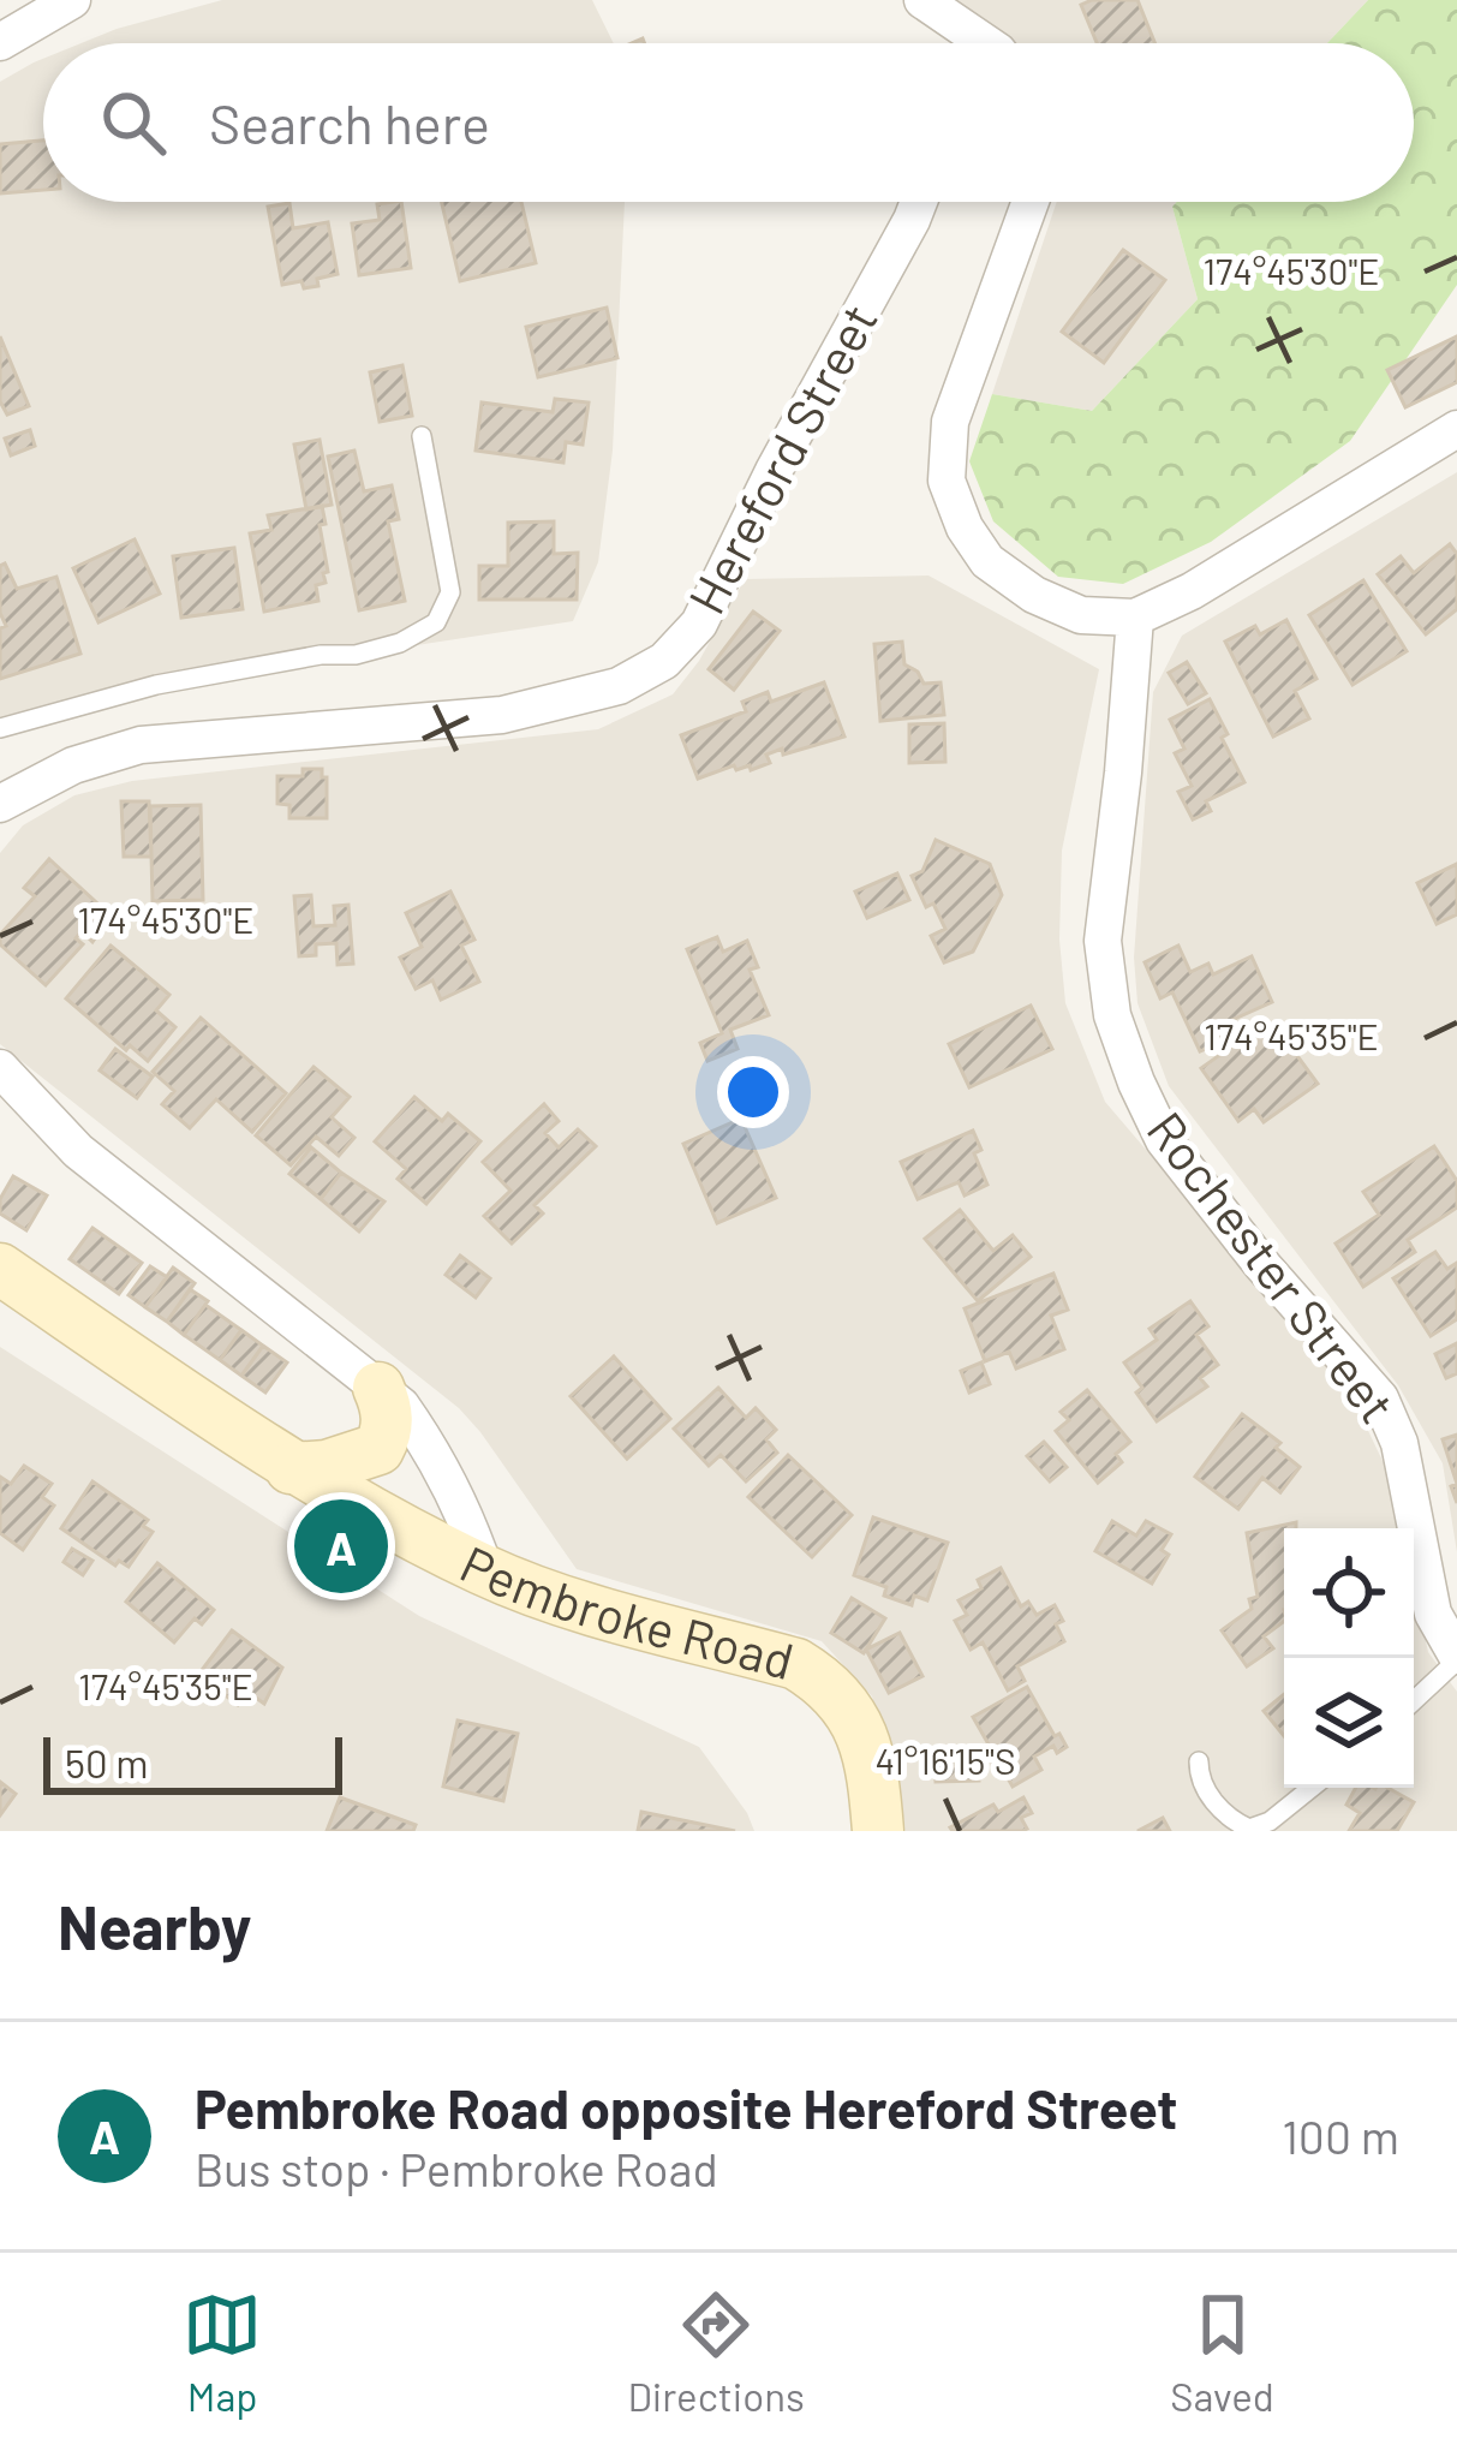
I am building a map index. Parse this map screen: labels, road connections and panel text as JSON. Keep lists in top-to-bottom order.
{
  "streets": {
    "street": ["Hereford Street", "Rochester Street", "Pembroke Road"]
  },
  "scale_bar": "50 m",
  "page": {
    "search": "Search here",
    "pins": "A",
    "scale": "50 m",
    "heading": "Nearby",
    "list": [
      {
        "mark": "A",
        "name": "Pembroke Road opposite Hereford Street",
        "note": "Bus stop · Pembroke Road",
        "value": "100 m"
      }
    ],
    "nav": ["Map", "Directions", "Saved"]
  },
  "coordinates": ["174°45'30\"E", "174°45'35\"E", "41°16'15\"S"]
}
